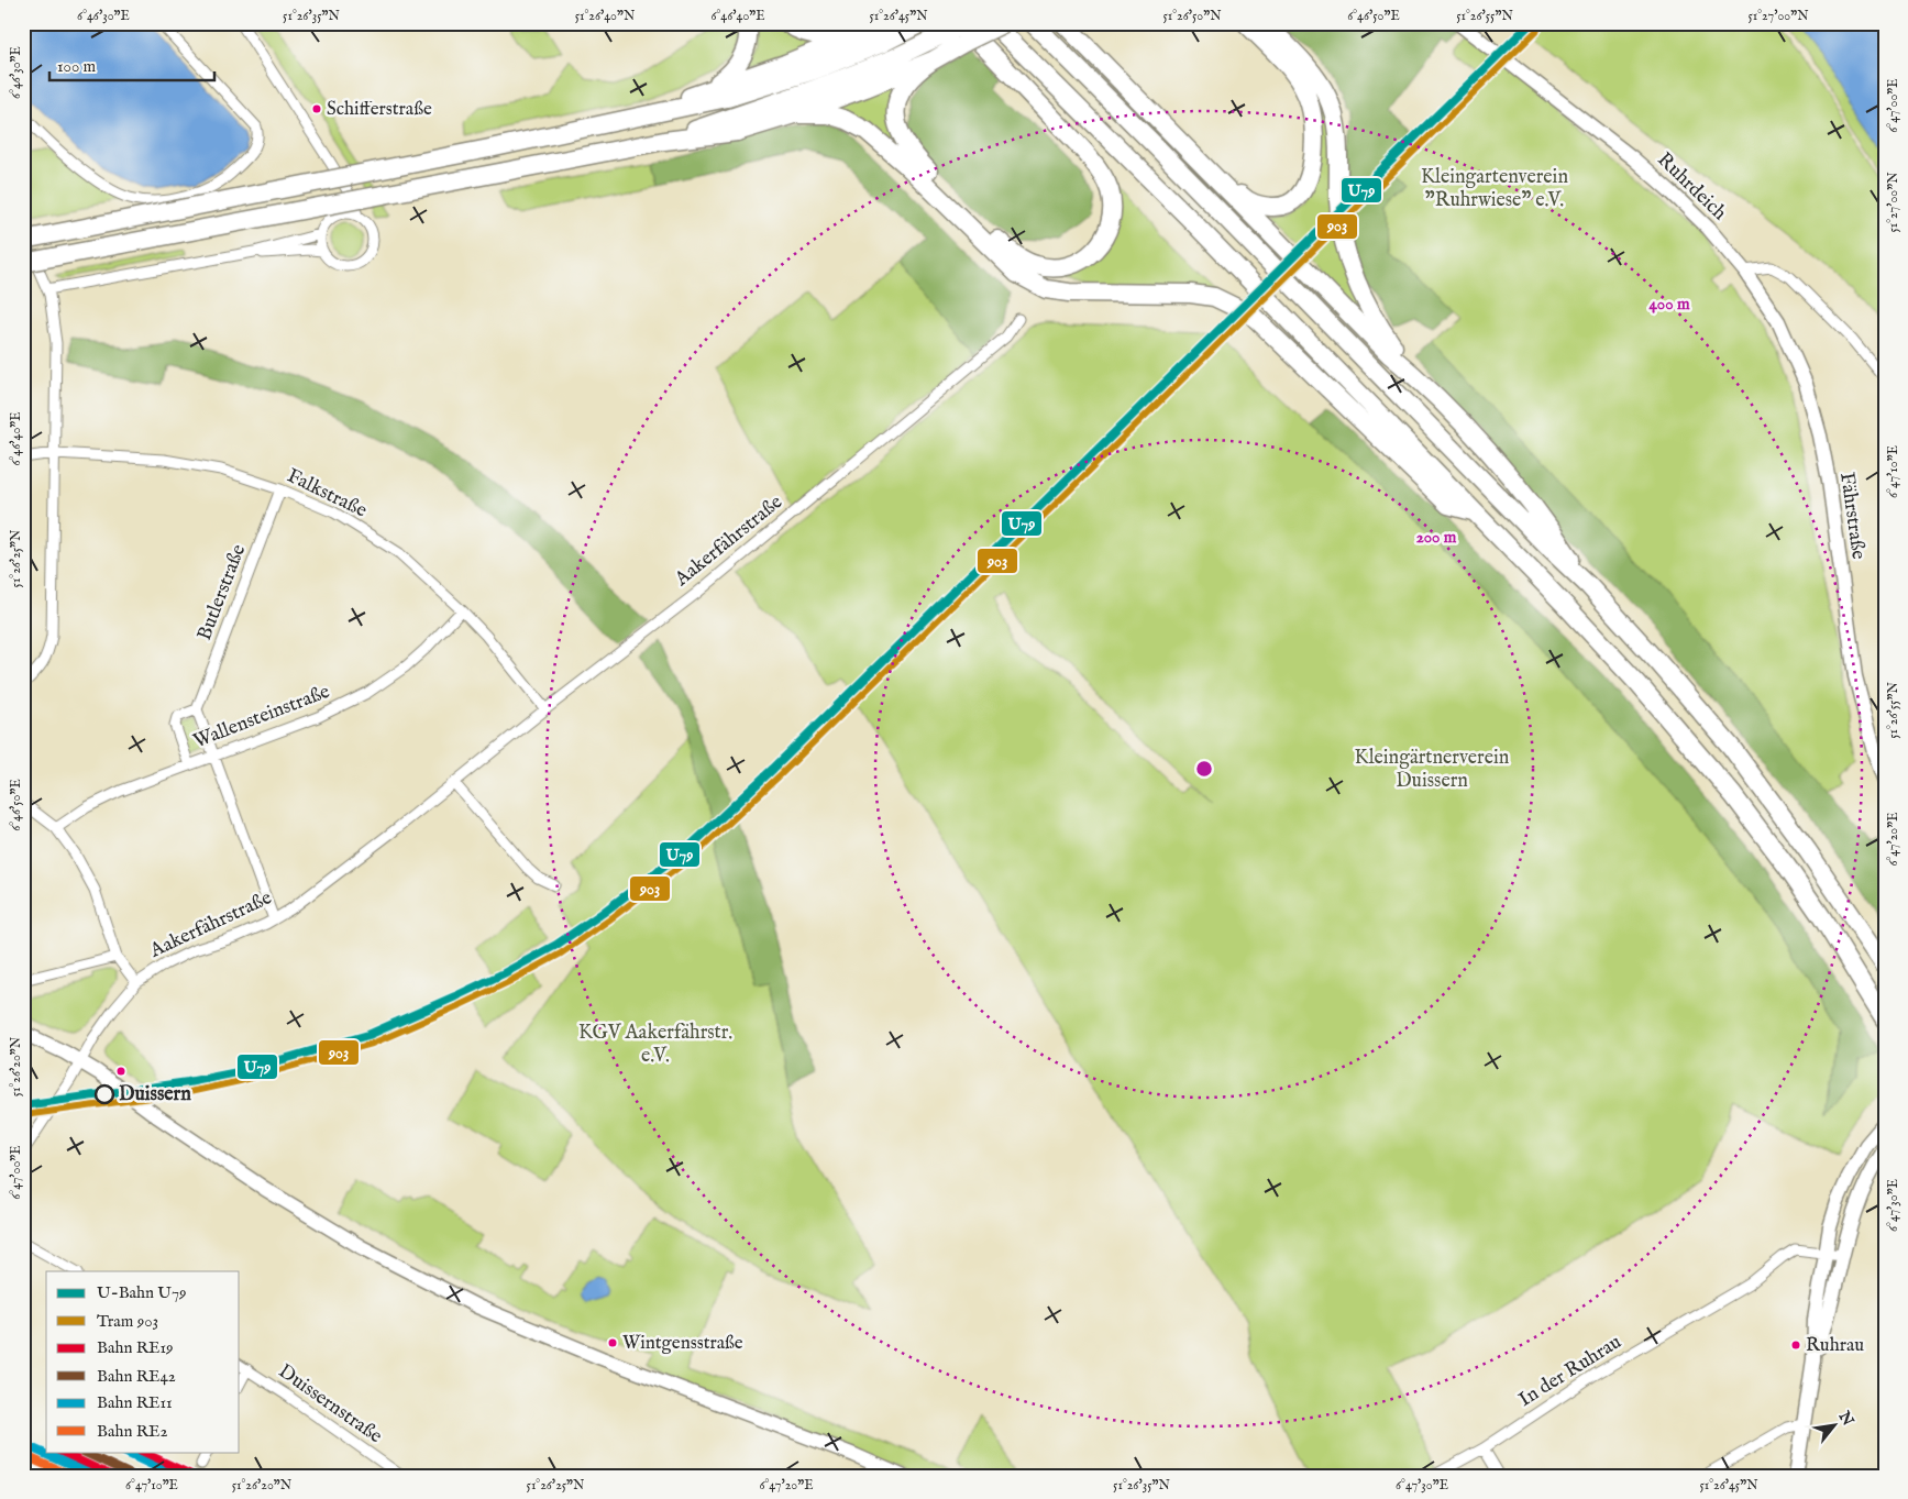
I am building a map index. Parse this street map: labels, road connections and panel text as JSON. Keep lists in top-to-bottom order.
{
  "streets": {
    "main road": ["Ruhrdeich", "Fährstraße"],
    "street": [
      "Falkstraße",
      "Aakerfährstraße",
      "Butlerstraße",
      "Wallensteinstraße",
      "In der Ruhrau",
      "Duissernstraße"
    ]
  },
  "crossings": [
    ["Ruhrdeich", "Fährstraße"],
    ["Falkstraße", "Aakerfährstraße"],
    ["Falkstraße", "Butlerstraße"],
    ["Falkstraße", "Wallensteinstraße"]
  ],
  "parks": ["Kleingartenverein \"Ruhrwiese\" e.V.", "Kleingärtnerverein Duissern", "KGV Aakerfährstr. e.V."],
  "places": [
    "Schifferstraße",
    "Duissern",
    "Wintgensstraße",
    "Ruhrau"
  ],
  "lines": [
    "metro line U79",
    "tram line 903",
    "rail line RE11",
    "rail line RE19",
    "rail line RE42",
    "rail line RE2"
  ],
  "legend": [
    "U-Bahn U79",
    "Tram 903",
    "Bahn RE19",
    "Bahn RE42",
    "Bahn RE11",
    "Bahn RE2"
  ],
  "scale_bar": "100 m",
  "north": "top right",
  "coordinates": [
    "6°46'30\"E",
    "51°26'35\"N",
    "51°26'40\"N",
    "6°46'40\"E",
    "51°26'45\"N",
    "51°26'50\"N",
    "6°46'50\"E",
    "51°26'55\"N",
    "51°27'00\"N",
    "6°47'00\"E",
    "6°47'10\"E",
    "51°26'25\"N",
    "6°47'20\"E",
    "51°26'20\"N",
    "6°47'30\"E"
  ],
  "rings": ["400 m", "200 m"]
}
